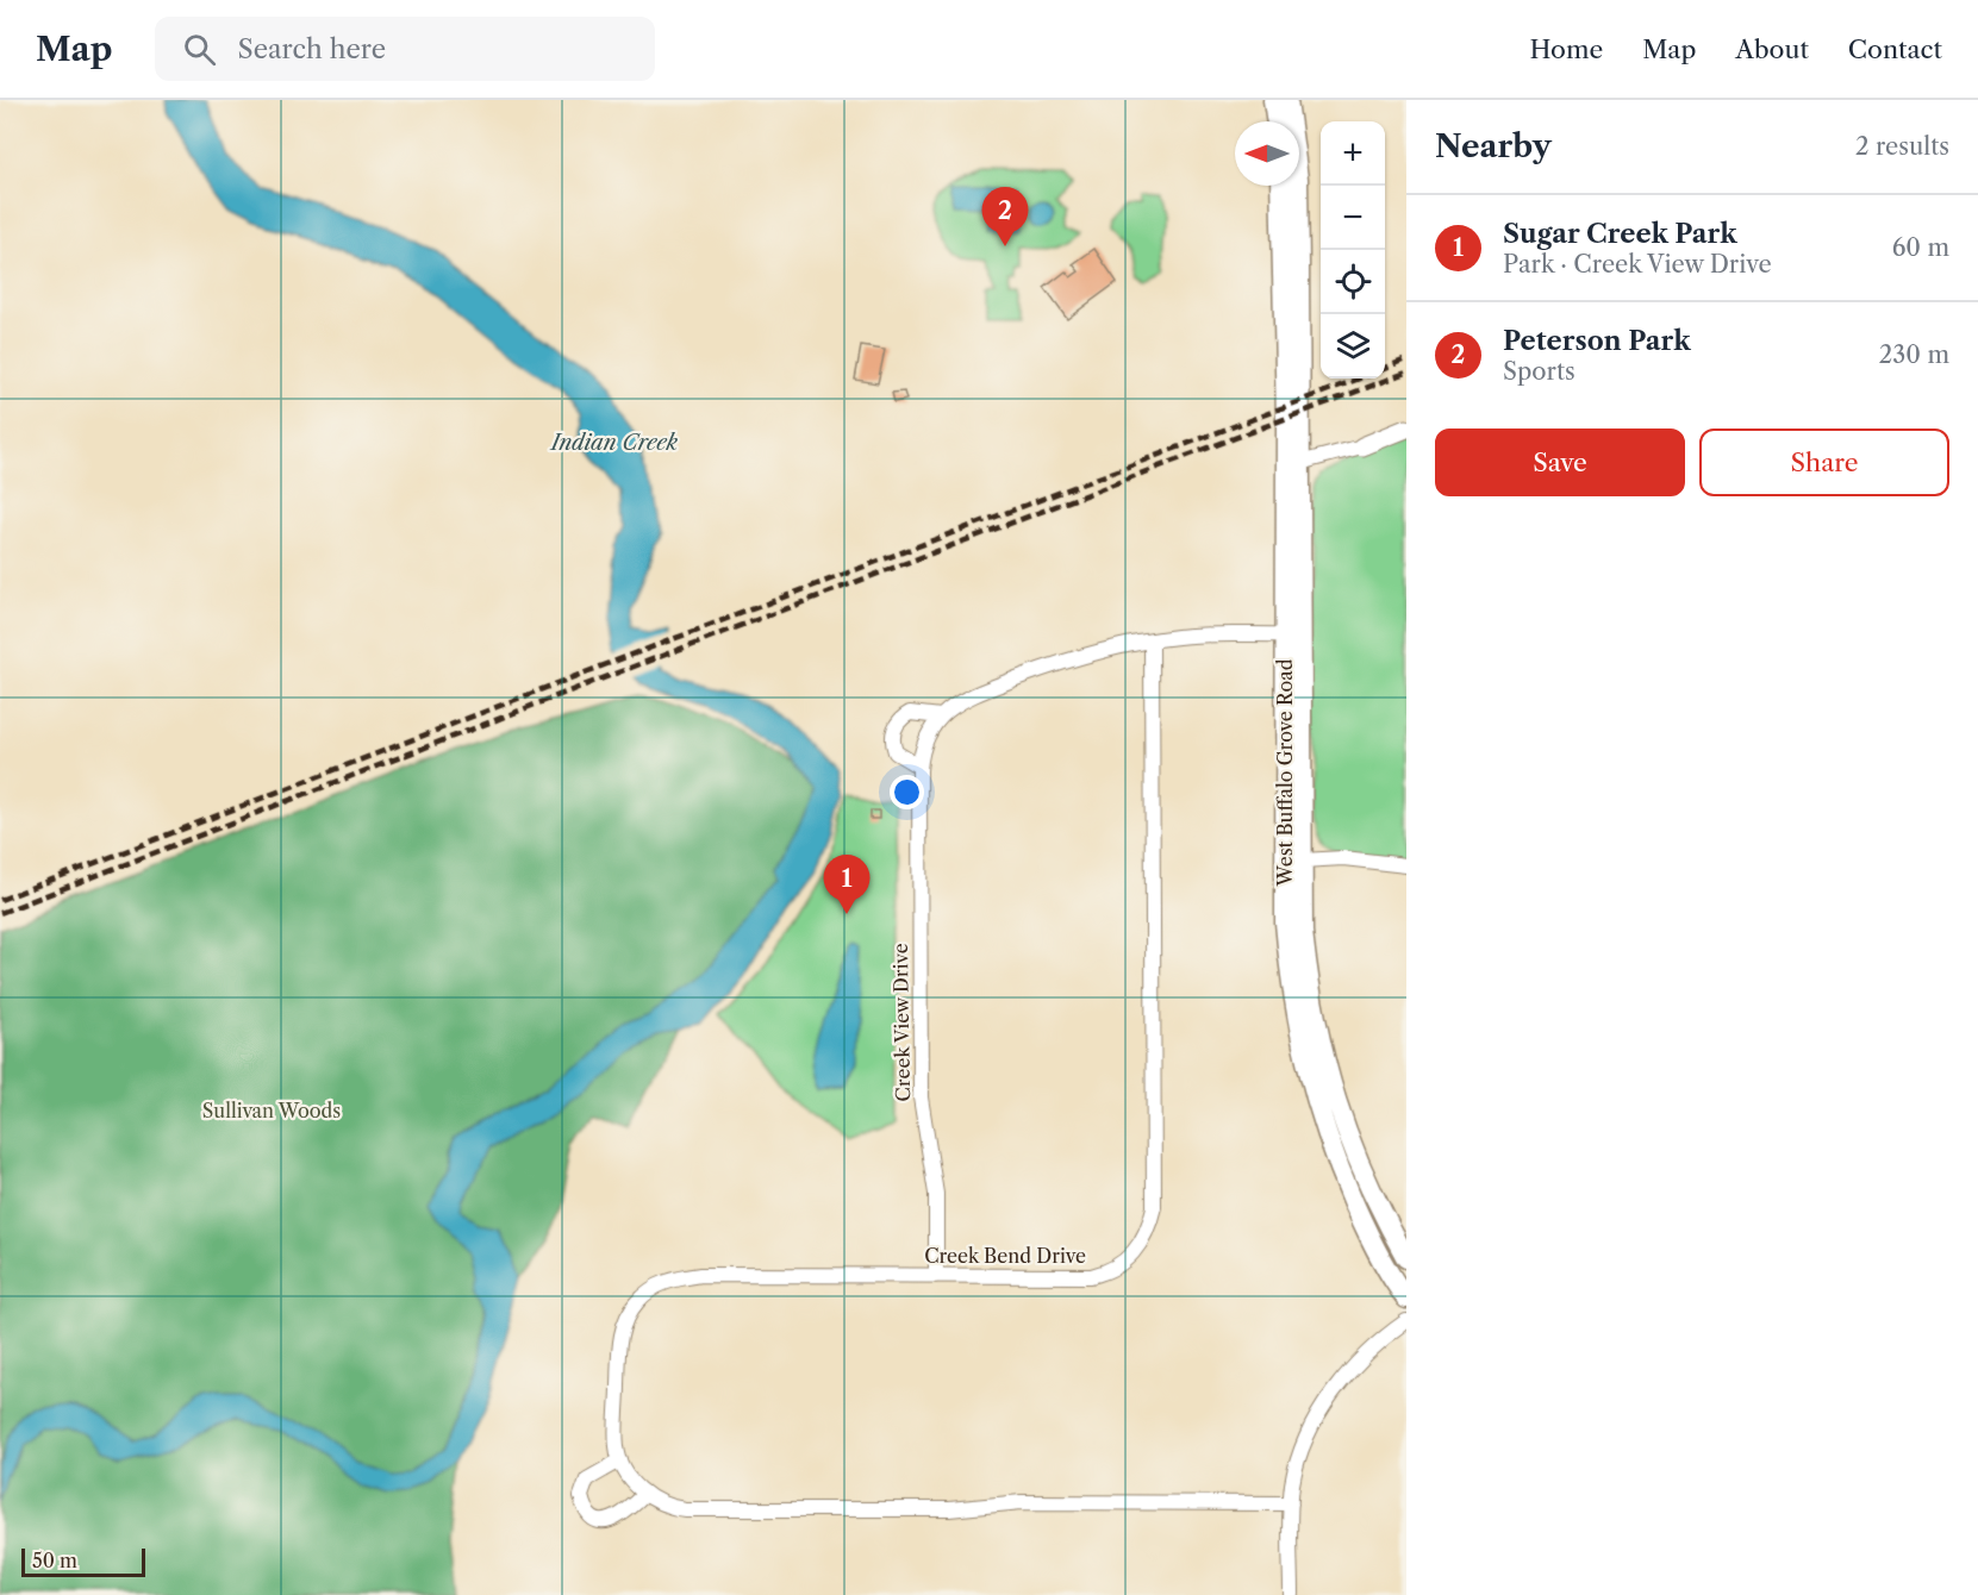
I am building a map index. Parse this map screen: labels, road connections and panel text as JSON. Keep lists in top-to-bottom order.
{
  "streets": {
    "main road": ["West Buffalo Grove Road"],
    "street": ["Creek View Drive", "Creek Bend Drive"]
  },
  "crossings": [
    ["West Buffalo Grove Road", "Creek View Drive"],
    ["Creek View Drive", "Creek Bend Drive"]
  ],
  "water": ["Indian Creek"],
  "parks": ["Sullivan Woods"],
  "scale_bar": "50 m",
  "north": "left",
  "page": {
    "header": "Map",
    "search": "Search here",
    "nav": [
      "Home",
      "Map",
      "About",
      "Contact"
    ],
    "heading": ["Nearby", "2 results"],
    "map_buttons": ["+", "−"],
    "pins": ["2", "1"],
    "list": [
      {
        "mark": "1",
        "name": "Sugar Creek Park",
        "note": "Park · Creek View Drive",
        "value": "60 m"
      },
      {
        "mark": "2",
        "name": "Peterson Park",
        "note": "Sports",
        "value": "230 m"
      }
    ],
    "buttons": ["Save", "Share"],
    "scale": "50 m"
  }
}
